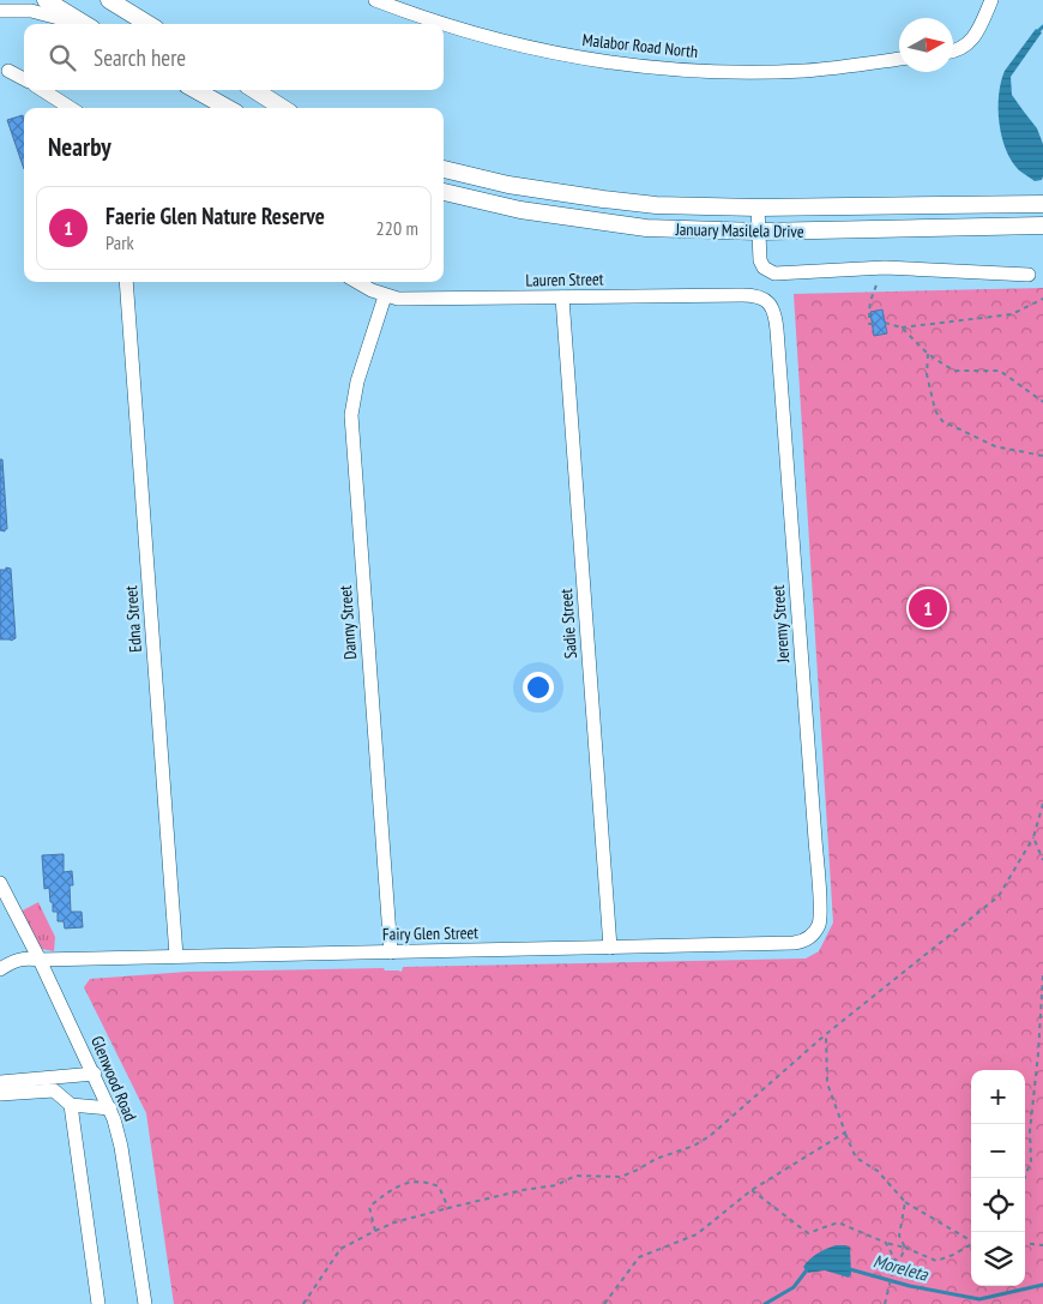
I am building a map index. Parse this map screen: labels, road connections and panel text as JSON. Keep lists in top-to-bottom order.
{
  "streets": {
    "main road": ["January Masilela Drive"],
    "street": [
      "Malabor Road North",
      "Lauren Street",
      "Edna Street",
      "Danny Street",
      "Sadie Street",
      "Jeremy Street",
      "Fairy Glen Street",
      "Glenwood Road"
    ]
  },
  "crossings": [
    ["Lauren Street", "Danny Street"],
    ["Lauren Street", "Sadie Street"],
    ["Lauren Street", "Jeremy Street"],
    ["Edna Street", "Fairy Glen Street"],
    ["Danny Street", "Fairy Glen Street"],
    ["Sadie Street", "Fairy Glen Street"],
    ["Jeremy Street", "Fairy Glen Street"],
    ["Fairy Glen Street", "Glenwood Road"]
  ],
  "water": ["Moreleta"],
  "north": "right",
  "page": {
    "search": "Search here",
    "heading": "Nearby",
    "list": [
      {
        "mark": "1",
        "name": "Faerie Glen Nature Reserve",
        "note": "Park",
        "value": "220 m"
      }
    ],
    "pins": "1",
    "map_buttons": ["+", "−"]
  }
}
